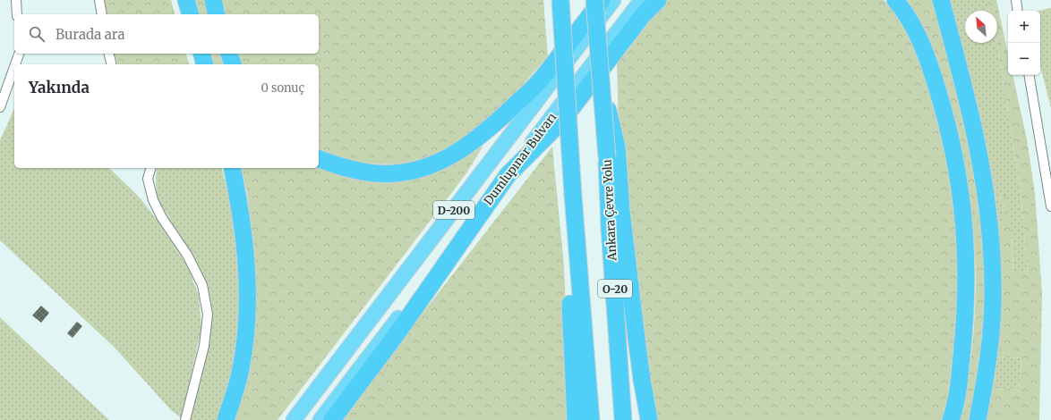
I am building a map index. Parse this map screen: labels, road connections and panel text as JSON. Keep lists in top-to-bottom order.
{
  "streets": {
    "highway": [
      "Dumlupınar Bulvarı",
      "D-200",
      "Ankara Çevre Yolu",
      "O-20"
    ]
  },
  "north": "top left",
  "page": {
    "map_buttons": ["+", "−"],
    "search": "Burada ara",
    "heading": ["Yakında", "0 sonuç"]
  }
}
